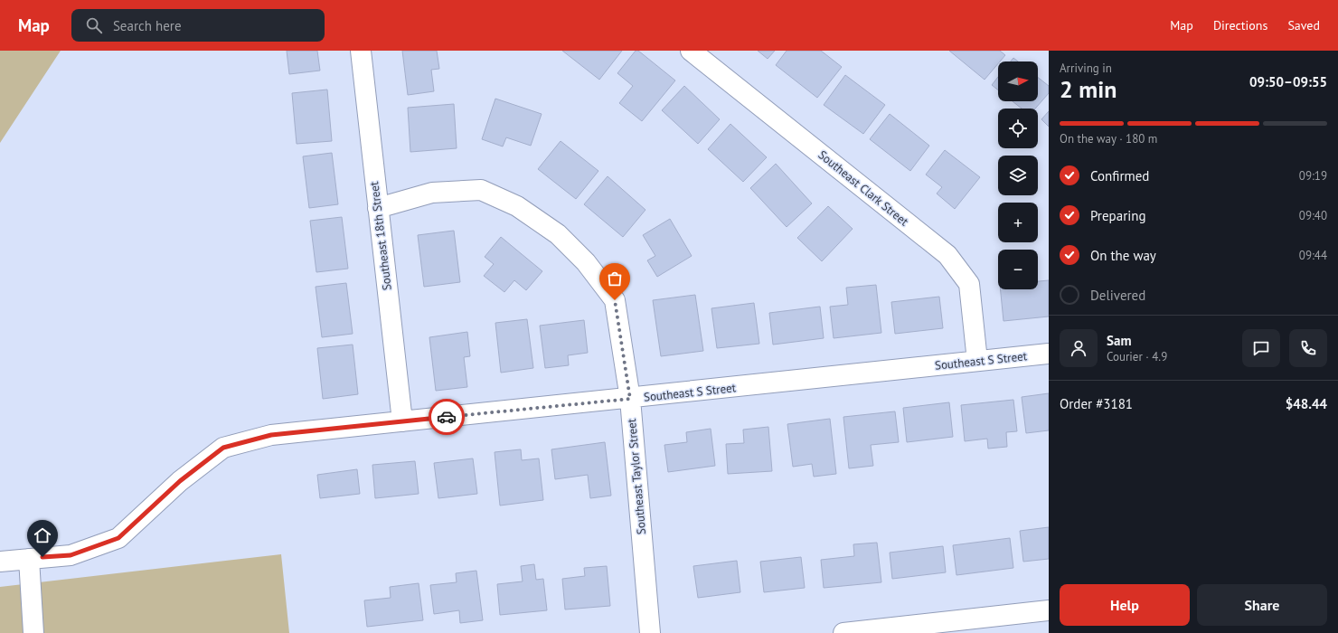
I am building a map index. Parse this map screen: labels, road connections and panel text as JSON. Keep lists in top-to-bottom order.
{
  "streets": {
    "street": [
      "Southeast Clark Street",
      "Southeast 18th Street",
      "Southeast S Street",
      "Southeast Taylor Street"
    ]
  },
  "crossings": [
    ["Southeast Clark Street", "Southeast S Street"],
    ["Southeast 18th Street", "Southeast S Street"],
    ["Southeast 18th Street", "Southeast Taylor Street"],
    ["Southeast S Street", "Southeast Taylor Street"]
  ],
  "north": "right",
  "page": {
    "header": "Map",
    "search": "Search here",
    "nav": ["Map", "Directions", "Saved"],
    "heading": ["2 min", "Arriving in", "09:50–09:55"],
    "panel": [
      "Sam",
      "Courier · 4.9",
      "Order #3181",
      "$48.44"
    ],
    "map_buttons": ["+", "−"],
    "bar": "On the way · 180 m",
    "list": [
      ["Confirmed", "09:19"],
      ["Preparing", "09:40"],
      ["On the way", "09:44"],
      "Delivered"
    ],
    "buttons": ["Help", "Share"]
  }
}
